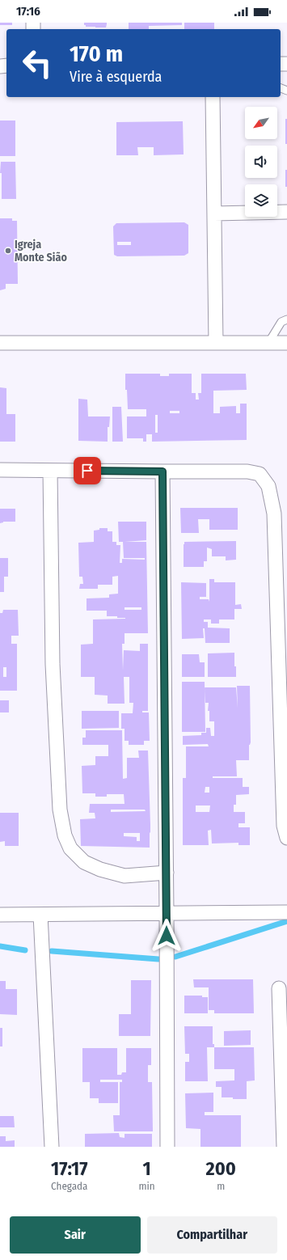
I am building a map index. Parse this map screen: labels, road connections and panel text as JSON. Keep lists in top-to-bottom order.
{
  "places": ["Igreja Monte Sião"],
  "north": "bottom left",
  "page": {
    "status": "17:16",
    "turn": ["170 m", "Vire à esquerda"],
    "eta": [
      "17:17",
      "Chegada",
      "1",
      "min",
      "200",
      "m"
    ],
    "buttons": ["Sair", "Compartilhar"]
  }
}
